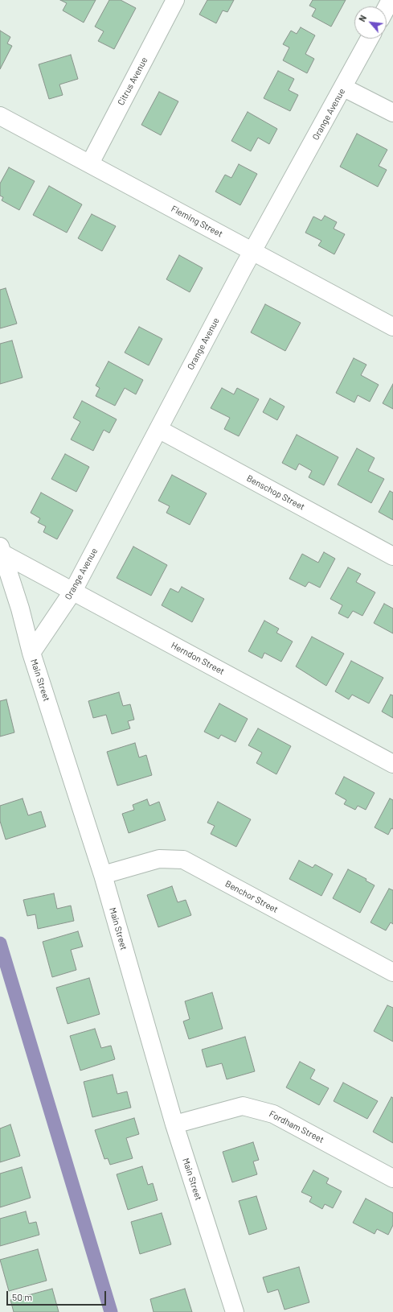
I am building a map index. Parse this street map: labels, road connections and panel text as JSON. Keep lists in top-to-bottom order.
{
  "streets": {
    "street": [
      "Citrus Avenue",
      "Orange Avenue",
      "Fleming Street",
      "Benschop Street",
      "Herndon Street",
      "Main Street",
      "Benchor Street",
      "Fordham Street"
    ]
  },
  "crossings": [
    ["Citrus Avenue", "Fleming Street"],
    ["Orange Avenue", "Fleming Street"],
    ["Orange Avenue", "Benschop Street"],
    ["Orange Avenue", "Herndon Street"],
    ["Orange Avenue", "Main Street"],
    ["Herndon Street", "Main Street"],
    ["Main Street", "Benchor Street"],
    ["Main Street", "Fordham Street"]
  ],
  "scale_bar": "50 m",
  "north": "top left"
}
